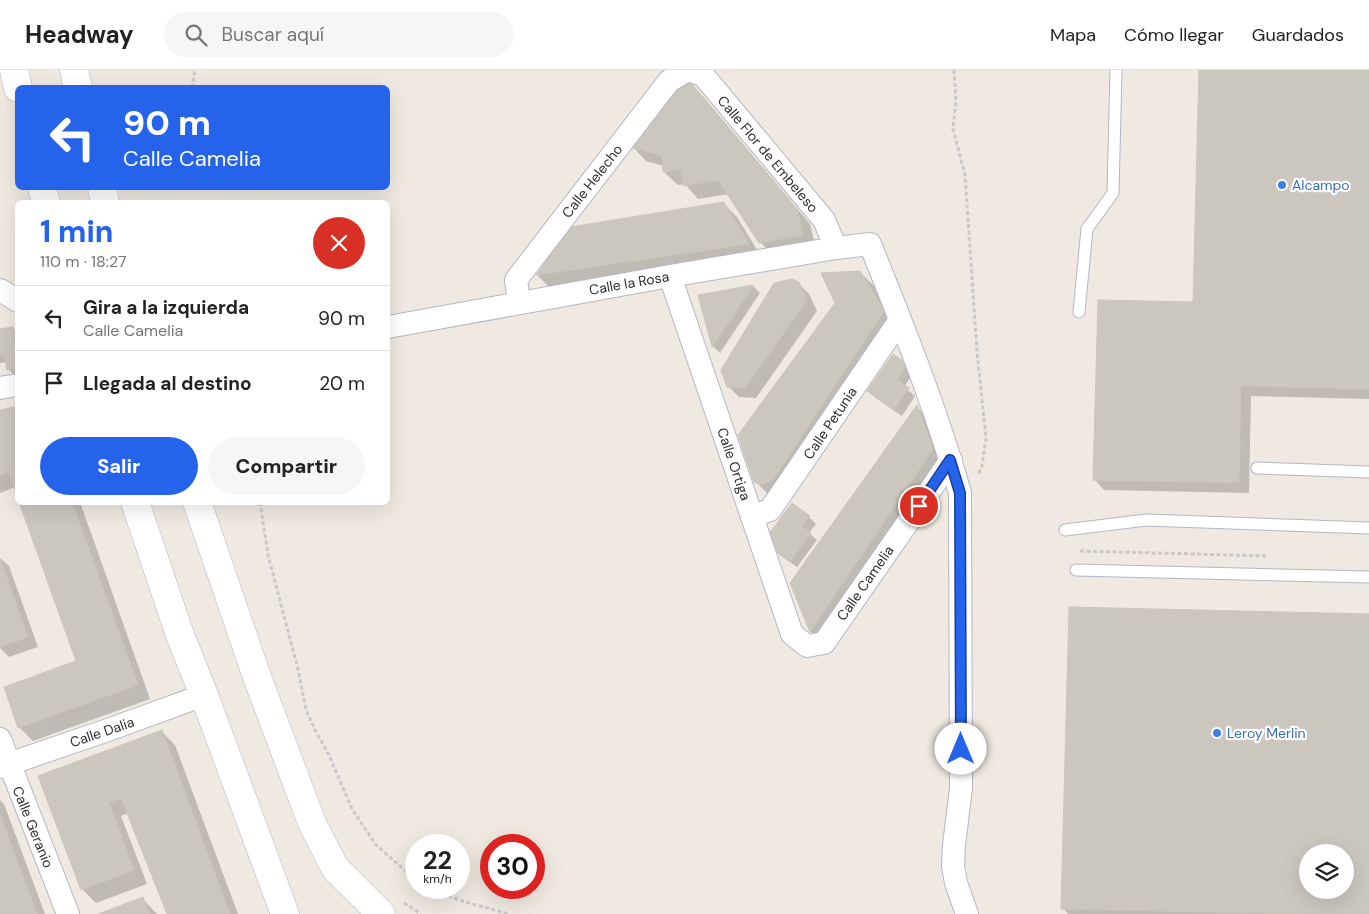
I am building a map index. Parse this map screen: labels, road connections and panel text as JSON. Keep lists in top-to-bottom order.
{
  "streets": {
    "street": [
      "Calle Flor de Embeleso",
      "Calle Helecho",
      "Calle la Rosa",
      "Calle Petunia",
      "Calle Ortiga",
      "Calle Camelia",
      "Calle Dalia",
      "Calle Geranio"
    ]
  },
  "crossings": [
    ["Calle Flor de Embeleso", "Calle Helecho"],
    ["Calle Flor de Embeleso", "Calle la Rosa"],
    ["Calle Helecho", "Calle la Rosa"],
    ["Calle la Rosa", "Calle Petunia"],
    ["Calle la Rosa", "Calle Ortiga"],
    ["Calle Petunia", "Calle Ortiga"],
    ["Calle Ortiga", "Calle Camelia"],
    ["Calle Dalia", "Calle Geranio"]
  ],
  "places": ["Alcampo", "Leroy Merlin"],
  "page": {
    "header": "Headway",
    "search": "Buscar aquí",
    "nav": ["Mapa", "Cómo llegar", "Guardados"],
    "turn": ["90 m", "Calle Camelia"],
    "heading": ["1 min", "110 m · 18:27"],
    "list": [
      {
        "name": "Gira a la izquierda",
        "note": "Calle Camelia",
        "value": "90 m"
      },
      {
        "name": "Llegada al destino",
        "value": "20 m"
      }
    ],
    "buttons": ["Salir", "Compartir"],
    "speed": "22 km/h",
    "limit": "30"
  }
}
